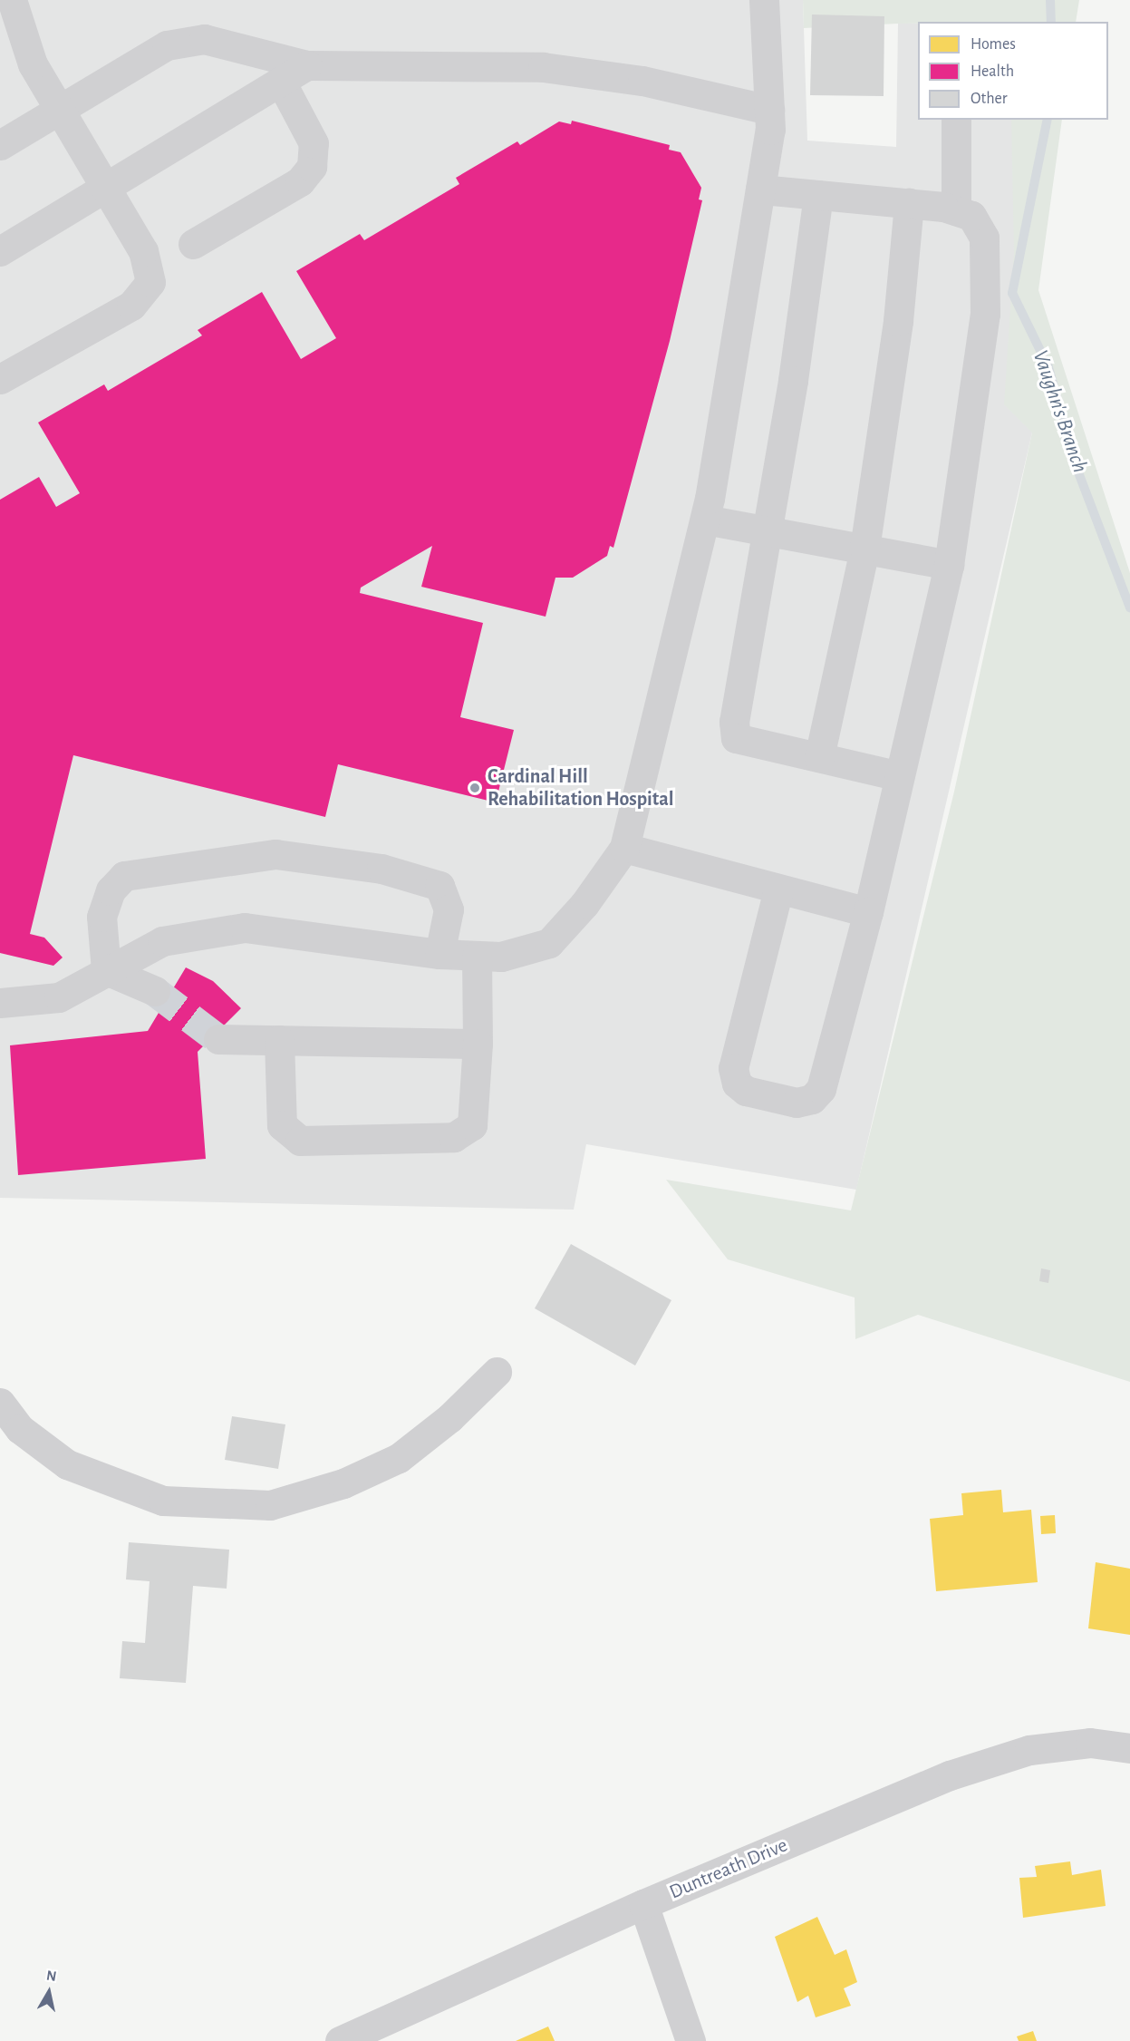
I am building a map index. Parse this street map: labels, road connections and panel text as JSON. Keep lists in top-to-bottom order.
{
  "streets": {
    "street": ["Duntreath Drive"]
  },
  "water": ["Vaughn's Branch"],
  "places": ["Cardinal Hill Rehabilitation Hospital"],
  "legend": ["Homes", "Health", "Other"],
  "north": "top"
}
